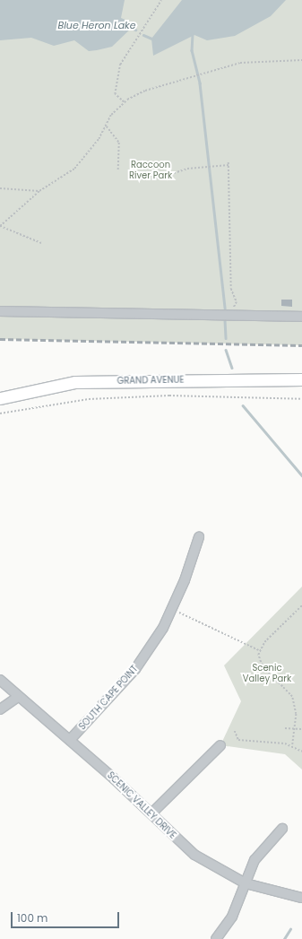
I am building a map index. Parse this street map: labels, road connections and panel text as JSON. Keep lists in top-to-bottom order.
{
  "streets": {
    "main road": ["GRAND AVENUE"],
    "street": ["SOUTH CAPE POINT", "SCENIC VALLEY DRIVE"]
  },
  "crossings": [
    ["SOUTH CAPE POINT", "SCENIC VALLEY DRIVE"]
  ],
  "water": ["Blue Heron Lake"],
  "parks": ["Raccoon River Park", "Scenic Valley Park"],
  "scale_bar": "100 m"
}
